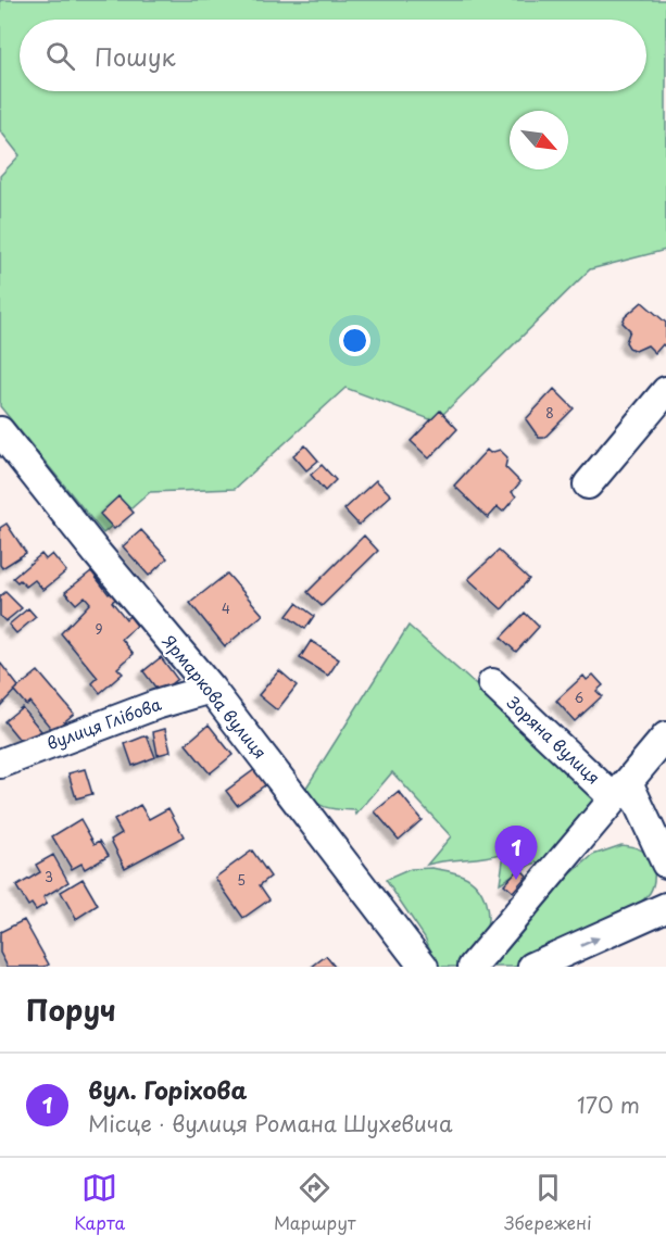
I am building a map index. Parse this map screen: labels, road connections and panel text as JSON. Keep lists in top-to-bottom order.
{
  "streets": {
    "street": ["Ярмаркова вулиця", "вулиця Глібова", "Зоряна вулиця"]
  },
  "crossings": [
    ["Ярмаркова вулиця", "вулиця Глібова"]
  ],
  "house_numbers": [
    "8",
    "4",
    "9",
    "6",
    "3",
    "5"
  ],
  "north": "bottom right",
  "page": {
    "search": "Пошук",
    "pins": "1",
    "heading": "Поруч",
    "list": [
      {
        "mark": "1",
        "name": "вул. Горіхова",
        "note": "Місце · вулиця Романа Шухевича",
        "value": "170 m"
      }
    ],
    "nav": ["Карта", "Маршрут", "Збережені"]
  }
}
